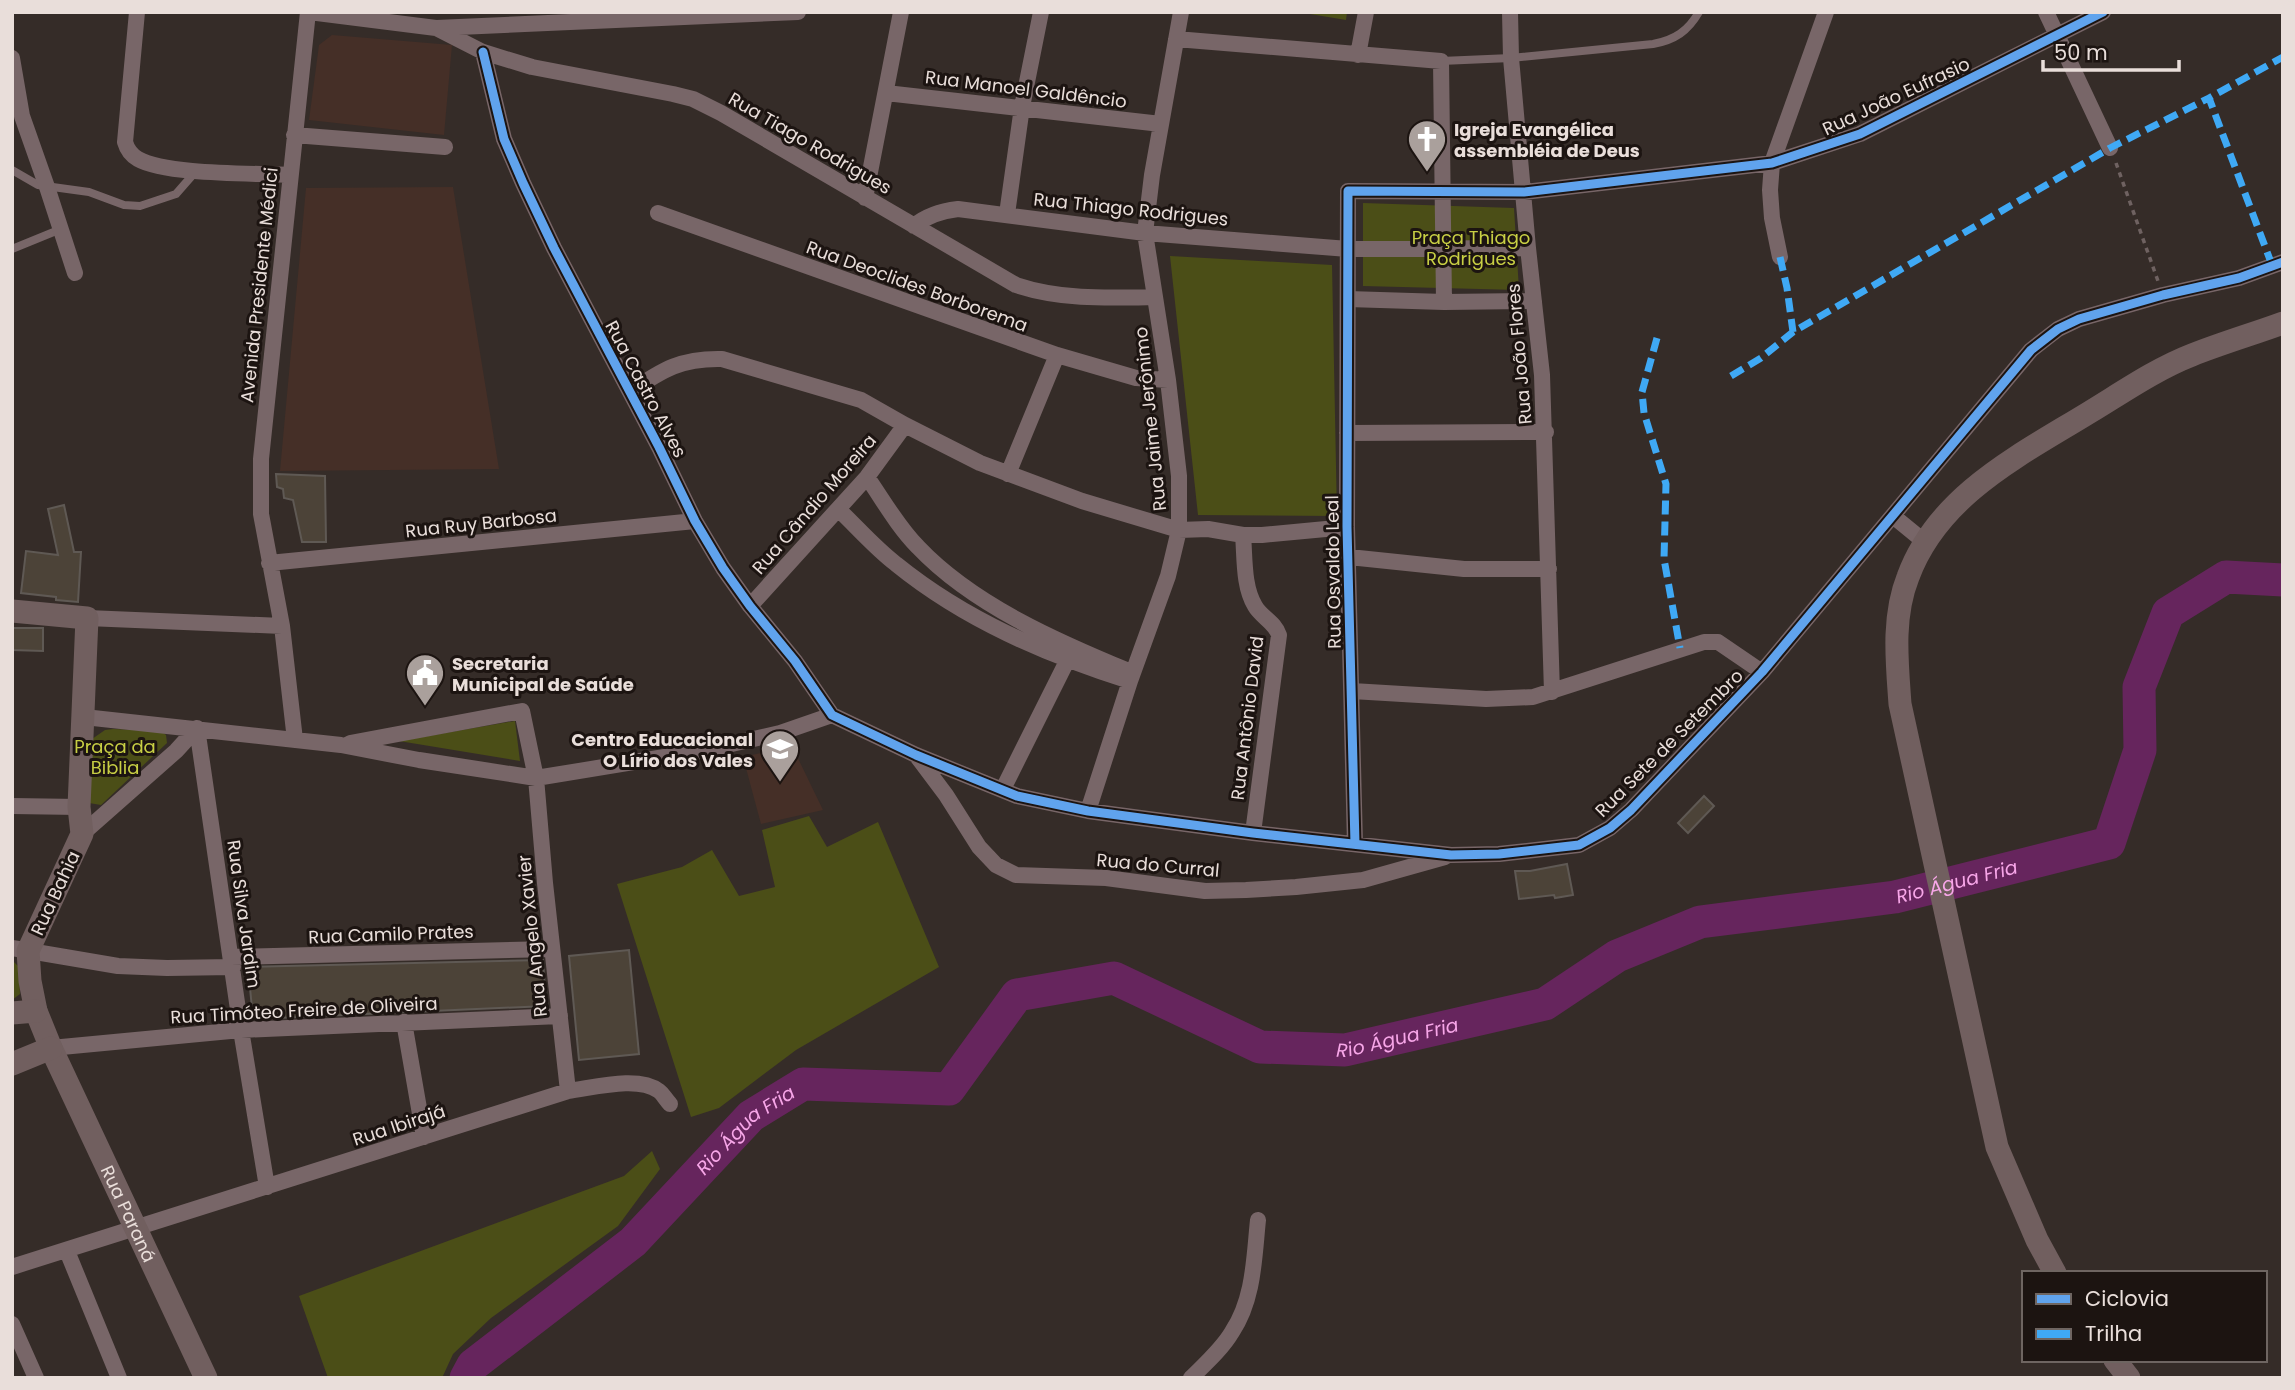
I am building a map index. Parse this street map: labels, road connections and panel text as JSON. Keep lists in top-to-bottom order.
{
  "streets": {
    "street": [
      "Rua Manoel Galdêncio",
      "Rua João Eufrasio",
      "Rua Tiago Rodrigues",
      "Rua Thiago Rodrigues",
      "Avenida Presidente Médici",
      "Rua Deoclides Borborema",
      "Rua João Flores",
      "Rua Castro Alves",
      "Rua Jaime Jerônimo",
      "Rua Cândio Moreira",
      "Rua Ruy Barbosa",
      "Rua Osvaldo Leal",
      "Rua Antônio David",
      "Rua Sete de Setembro",
      "Rua do Curral",
      "Rua Bahia",
      "Rua Silva Jardim",
      "Rua Camilo Prates",
      "Rua Angelo Xavier",
      "Rua Timóteo Freire de Oliveira",
      "Rua Ibirajá",
      "Rua Paraná"
    ]
  },
  "crossings": [
    ["Rua Manoel Galdêncio", "Rua Jaime Jerônimo"],
    ["Rua João Eufrasio", "Rua João Flores"],
    ["Rua Tiago Rodrigues", "Rua Thiago Rodrigues"],
    ["Rua Tiago Rodrigues", "Rua Castro Alves"],
    ["Rua Tiago Rodrigues", "Rua Jaime Jerônimo"],
    ["Rua Thiago Rodrigues", "Rua Jaime Jerônimo"],
    ["Avenida Presidente Médici", "Rua Ruy Barbosa"],
    ["Rua Deoclides Borborema", "Rua Jaime Jerônimo"],
    ["Rua Castro Alves", "Rua Cândio Moreira"],
    ["Rua Castro Alves", "Rua Ruy Barbosa"],
    ["Rua Castro Alves", "Rua Sete de Setembro"],
    ["Rua Jaime Jerônimo", "Rua Sete de Setembro"],
    ["Rua Osvaldo Leal", "Rua Sete de Setembro"],
    ["Rua Antônio David", "Rua Sete de Setembro"],
    ["Rua Sete de Setembro", "Rua do Curral"],
    ["Rua Bahia", "Rua Camilo Prates"],
    ["Rua Bahia", "Rua Paraná"],
    ["Rua Silva Jardim", "Rua Camilo Prates"],
    ["Rua Silva Jardim", "Rua Timóteo Freire de Oliveira"],
    ["Rua Silva Jardim", "Rua Ibirajá"],
    ["Rua Camilo Prates", "Rua Angelo Xavier"],
    ["Rua Camilo Prates", "Rua Paraná"],
    ["Rua Angelo Xavier", "Rua Timóteo Freire de Oliveira"],
    ["Rua Angelo Xavier", "Rua Ibirajá"],
    ["Rua Timóteo Freire de Oliveira", "Rua Paraná"],
    ["Rua Ibirajá", "Rua Paraná"]
  ],
  "water": ["Rio Água Fria"],
  "parks": ["Praça Thiago Rodrigues", "Praça da Biblia"],
  "places": {
    "church": ["Igreja Evangélica assembléia de Deus"],
    "public building": ["Secretaria Municipal de Saúde"],
    "school or university": ["Centro Educacional O Lírio dos Vales"]
  },
  "legend": ["Ciclovia", "Trilha"],
  "scale_bar": "50 m"
}
